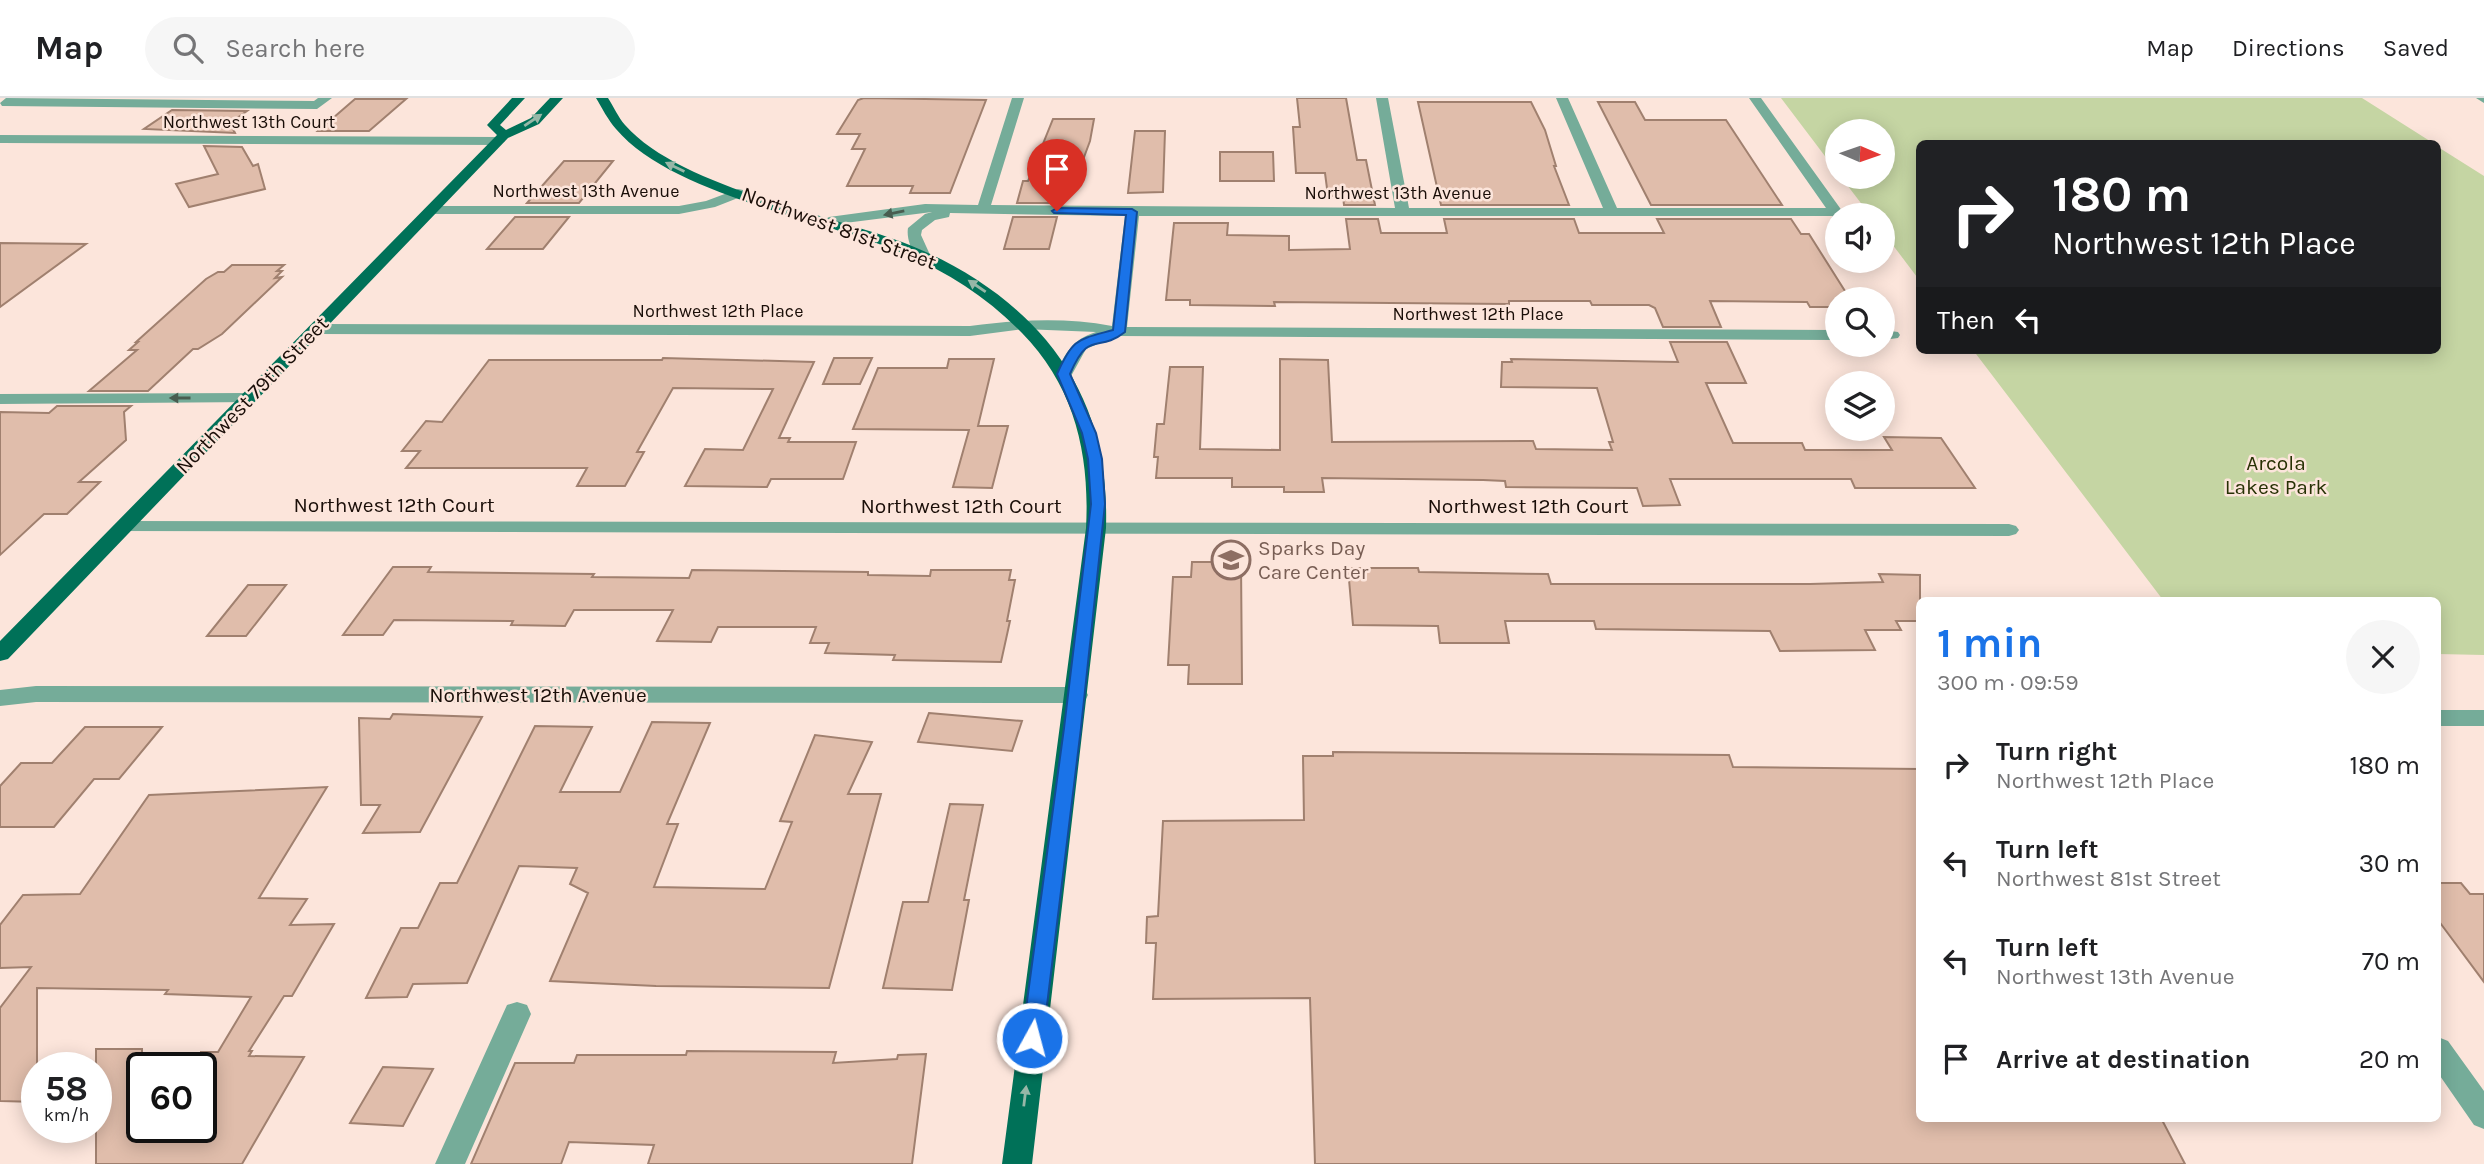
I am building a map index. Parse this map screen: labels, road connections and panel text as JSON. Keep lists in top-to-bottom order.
{
  "streets": {
    "main road": ["Northwest 81st Street", "Northwest 79th Street"],
    "street": [
      "Northwest 13th Court",
      "Northwest 13th Avenue",
      "Northwest 12th Place",
      "Northwest 12th Court",
      "Northwest 12th Avenue"
    ]
  },
  "crossings": [
    ["Northwest 13th Court", "Northwest 79th Street"],
    ["Northwest 13th Avenue", "Northwest 81st Street"],
    ["Northwest 13th Avenue", "Northwest 79th Street"],
    ["Northwest 81st Street", "Northwest 12th Place"],
    ["Northwest 81st Street", "Northwest 12th Court"],
    ["Northwest 81st Street", "Northwest 12th Avenue"],
    ["Northwest 12th Place", "Northwest 79th Street"],
    ["Northwest 79th Street", "Northwest 12th Court"]
  ],
  "one_way": ["Northwest 81st Street"],
  "parks": ["Arcola Lakes Park"],
  "places": {
    "school or university": ["Sparks Day Care Center"]
  },
  "north": "right",
  "page": {
    "header": "Map",
    "search": "Search here",
    "nav": ["Map", "Directions", "Saved"],
    "turn": ["180 m", "Northwest 12th Place"],
    "then": "Then",
    "heading": ["1 min", "300 m · 09:59"],
    "list": [
      {
        "name": "Turn right",
        "note": "Northwest 12th Place",
        "value": "180 m"
      },
      {
        "name": "Turn left",
        "note": "Northwest 81st Street",
        "value": "30 m"
      },
      {
        "name": "Turn left",
        "note": "Northwest 13th Avenue",
        "value": "70 m"
      },
      {
        "name": "Arrive at destination",
        "value": "20 m"
      }
    ],
    "speed": "58 km/h",
    "limit": "60"
  }
}
